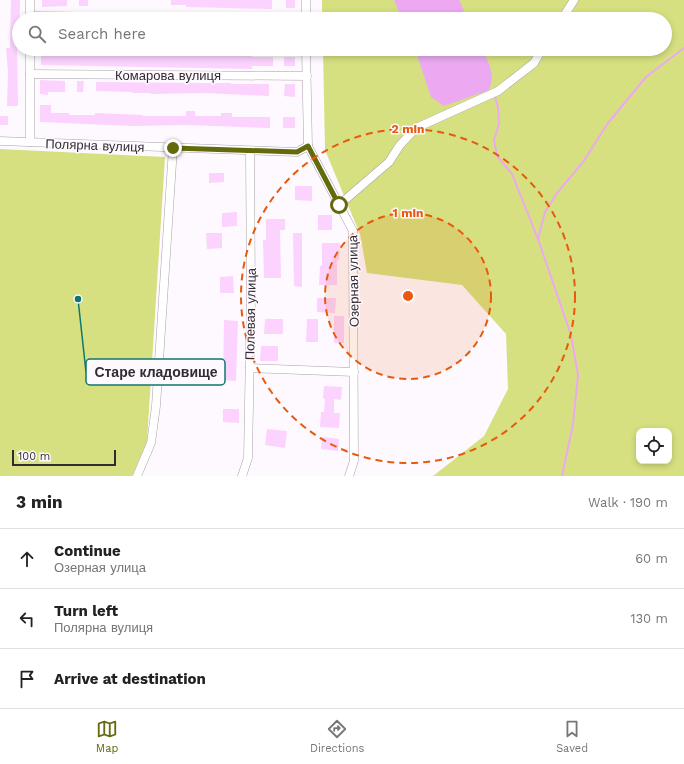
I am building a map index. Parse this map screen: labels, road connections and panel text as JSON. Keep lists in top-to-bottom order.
{
  "streets": {
    "street": [
      "Комарова вулиця",
      "Полярна вулиця",
      "Озерная улица",
      "Полевая улица"
    ]
  },
  "crossings": [
    ["Комарова вулиця", "Озерная улица"],
    ["Полярна вулиця", "Озерная улица"],
    ["Полярна вулиця", "Полевая улица"]
  ],
  "places": ["Старе кладовище"],
  "scale_bar": "100 m",
  "page": {
    "search": "Search here",
    "scale": "100 m",
    "heading": ["3 min", "Walk · 190 m"],
    "list": [
      ["Continue", "Озерная улица", "60 m"],
      ["Turn left", "Полярна вулиця", "130 m"],
      "Arrive at destination"
    ],
    "nav": ["Map", "Directions", "Saved"]
  },
  "rings": ["2 min", "1 min"]
}
